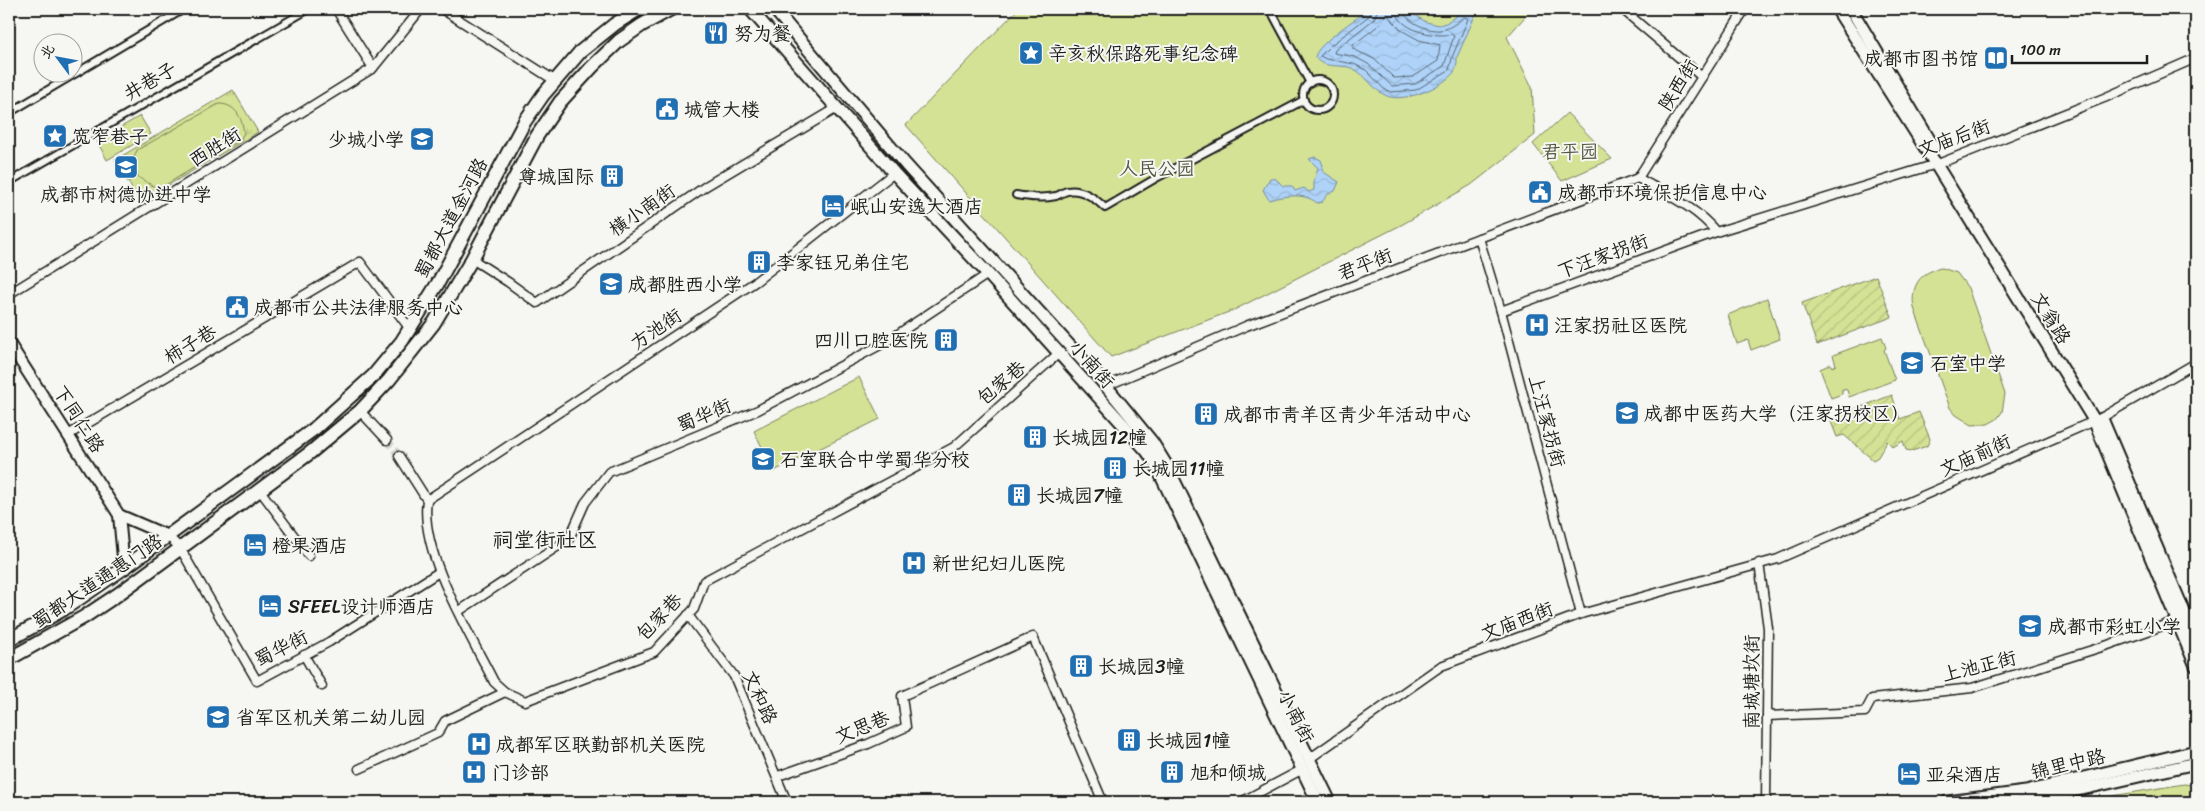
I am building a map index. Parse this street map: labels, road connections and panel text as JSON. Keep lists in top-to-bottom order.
{
  "streets": {
    "main road": [
      "蜀都大道金河路",
      "文翁路",
      "小南街",
      "蜀都大道通惠门路",
      "锦里中路"
    ],
    "street": [
      "井巷子",
      "陕西街",
      "文庙后街",
      "西胜街",
      "横小南街",
      "下汪家拐街",
      "君平街",
      "方池街",
      "柿子巷",
      "包家巷",
      "蜀华街",
      "下同仁路",
      "上汪家拐街",
      "文庙前街",
      "文庙西街",
      "上池正街",
      "南城塘坎街",
      "文和路",
      "文思巷"
    ]
  },
  "crossings": [
    ["陕西街", "君平街"],
    ["文庙后街", "下汪家拐街"],
    ["文庙后街", "文翁路"],
    ["横小南街", "蜀都大道金河路"],
    ["横小南街", "小南街"],
    ["蜀都大道金河路", "柿子巷"],
    ["蜀都大道金河路", "蜀华街"],
    ["蜀都大道金河路", "下同仁路"],
    ["蜀都大道金河路", "蜀都大道通惠门路"],
    ["下汪家拐街", "上汪家拐街"],
    ["君平街", "小南街"],
    ["君平街", "上汪家拐街"],
    ["文翁路", "文庙前街"],
    ["文翁路", "上池正街"],
    ["方池街", "小南街"],
    ["柿子巷", "下同仁路"],
    ["小南街", "包家巷"],
    ["小南街", "蜀华街"],
    ["小南街", "文庙西街"],
    ["包家巷", "文和路"],
    ["蜀华街", "蜀都大道通惠门路"],
    ["下同仁路", "蜀都大道通惠门路"],
    ["上汪家拐街", "文庙西街"],
    ["文庙前街", "文庙西街"],
    ["文庙前街", "南城塘坎街"],
    ["文庙西街", "南城塘坎街"],
    ["上池正街", "南城塘坎街"],
    ["文和路", "文思巷"]
  ],
  "districts": ["祠堂街社区"],
  "parks": ["君平园", "人民公园"],
  "places": {
    "restaurant": ["努力餐"],
    "place": ["辛亥秋保路死事纪念碑", "宽窄巷子"],
    "library": ["成都市图书馆"],
    "public building": ["城管大楼", "成都市环境保护信息中心", "成都市公共法律服务中心"],
    "school or university": [
      "少城小学",
      "成都市树德协进中学",
      "成都胜西小学",
      "石室中学",
      "成都中医药大学（汪家拐校区）",
      "石室联合中学蜀华分校",
      "成都市彩虹小学",
      "省军区机关第二幼儿园"
    ],
    "building": [
      "尊城国际",
      "李家钰兄弟住宅",
      "四川口腔医院",
      "成都市青羊区青少年活动中心",
      "长城园12幢",
      "长城园11幢",
      "长城园7幢",
      "长城园3幢",
      "长城园1幢",
      "旭和倾城"
    ],
    "hotel": [
      "岷山安逸大酒店",
      "橙果酒店",
      "SFEEL设计师酒店",
      "亚朵酒店"
    ],
    "hospital": [
      "汪家拐社区医院",
      "新世纪妇儿医院",
      "成都军区联勤部机关医院",
      "门诊部"
    ]
  },
  "scale_bar": "100 m",
  "north": "top left"
}
